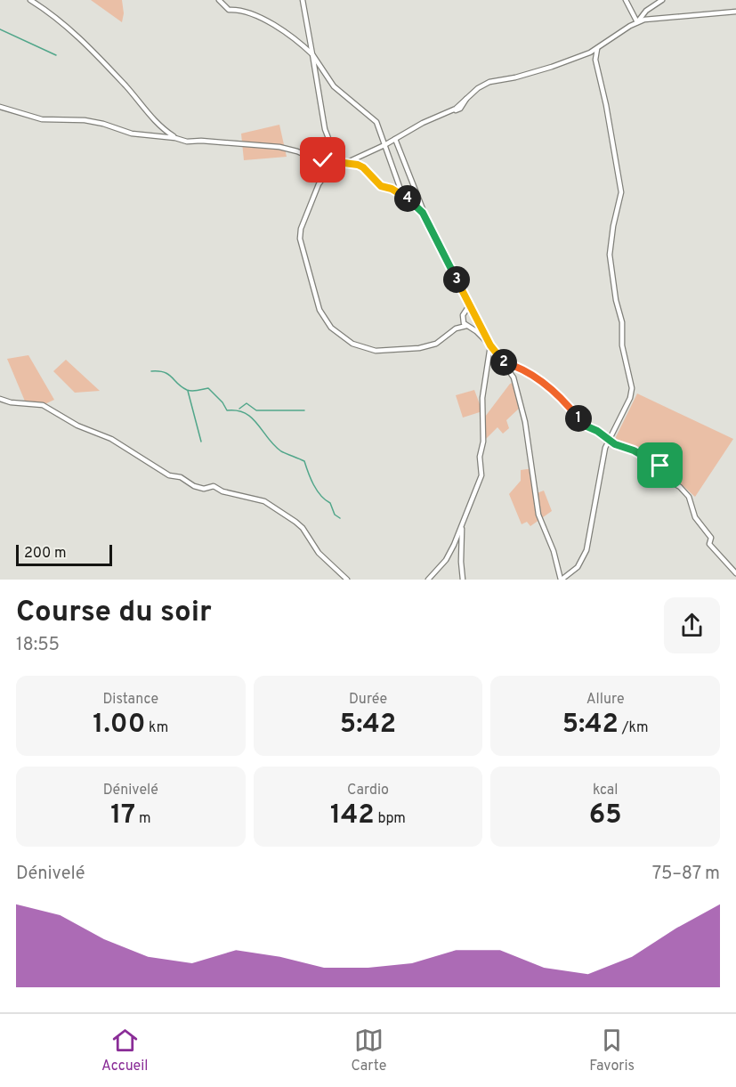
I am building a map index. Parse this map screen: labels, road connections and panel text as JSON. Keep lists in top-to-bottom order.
{
  "scale_bar": "200 m",
  "page": {
    "pins": [
      "4",
      "3",
      "2",
      "1"
    ],
    "scale": "200 m",
    "heading": ["Course du soir", "18:55"],
    "stats": [
      ["Distance", "1.00 km"],
      ["Durée", "5:42"],
      ["Allure", "5:42 /km"],
      ["Dénivelé", "17 m"],
      ["Cardio", "142 bpm"],
      ["kcal", "65"]
    ],
    "chart": ["Dénivelé", "75–87 m"],
    "tabs": ["Accueil", "Carte", "Favoris"]
  }
}
